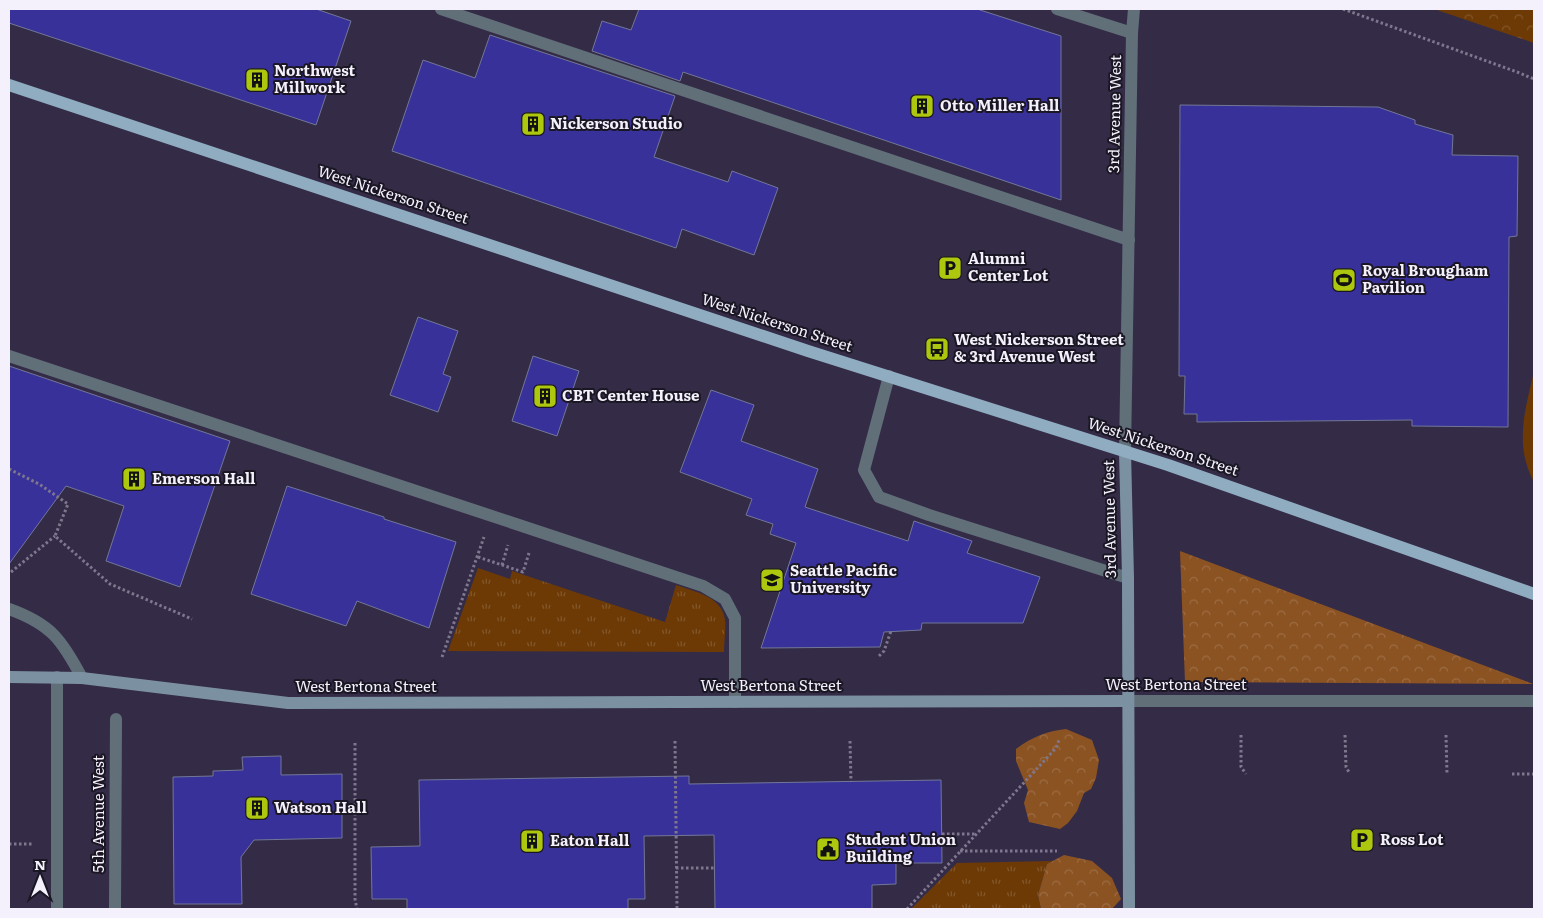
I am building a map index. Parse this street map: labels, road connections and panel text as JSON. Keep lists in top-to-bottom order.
{
  "streets": {
    "main road": ["West Nickerson Street"],
    "street": ["3rd Avenue West", "West Bertona Street", "5th Avenue West"]
  },
  "crossings": [
    ["3rd Avenue West", "West Nickerson Street"],
    ["3rd Avenue West", "West Bertona Street"]
  ],
  "places": {
    "building": [
      "Northwest Millwork",
      "Otto Miller Hall",
      "Nickerson Studio",
      "CBT Center House",
      "Emerson Hall",
      "Watson Hall",
      "Eaton Hall"
    ],
    "parking": ["Alumni Center Lot", "Ross Lot"],
    "sports": ["Royal Brougham Pavilion"],
    "bus stop": ["West Nickerson Street & 3rd Avenue West"],
    "school or university": ["Seattle Pacific University"],
    "public building": ["Student Union Building"]
  },
  "north": "top"
}
